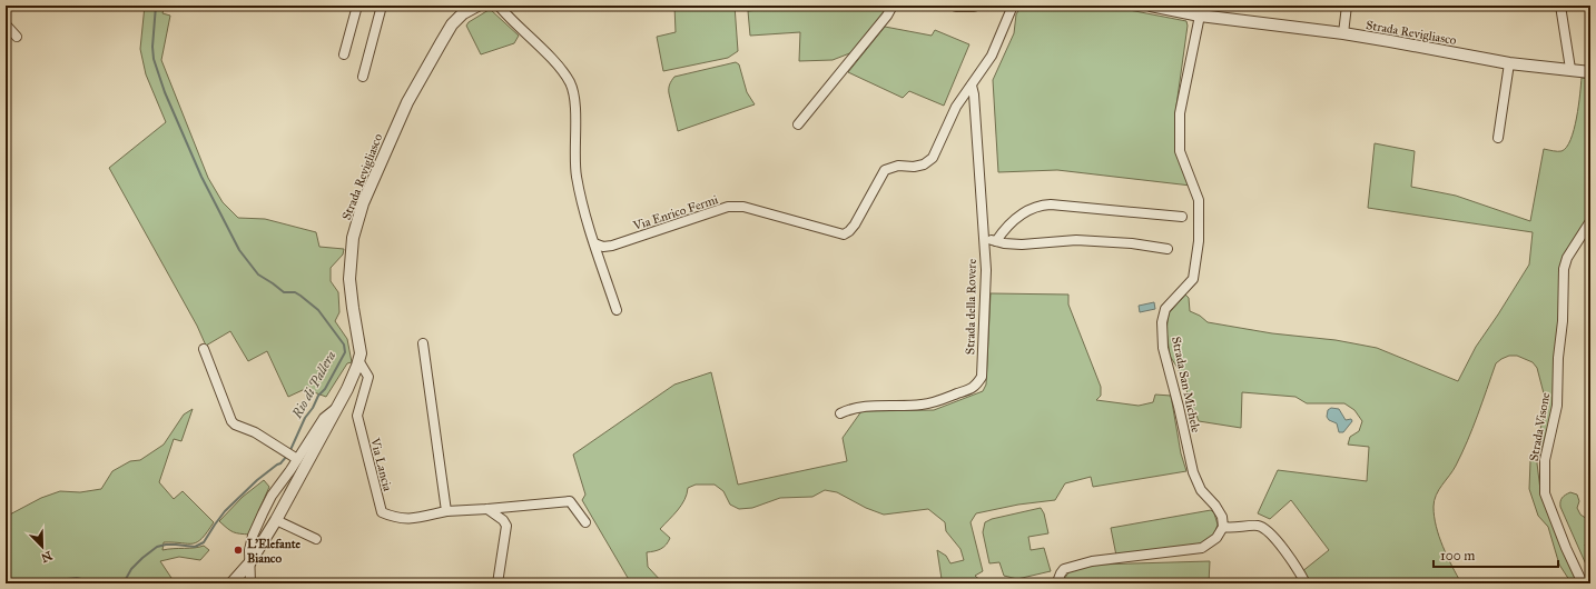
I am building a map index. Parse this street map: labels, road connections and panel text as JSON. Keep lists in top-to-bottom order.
{
  "streets": {
    "street": [
      "Strada Revigliasco",
      "Via Enrico Fermi",
      "Strada della Rovere",
      "Strada San Michele",
      "Strada Visone",
      "Via Lancia"
    ]
  },
  "crossings": [
    ["Strada Revigliasco", "Strada San Michele"],
    ["Strada Revigliasco", "Via Lancia"],
    ["Via Enrico Fermi", "Strada della Rovere"]
  ],
  "water": ["Rio di Pallera"],
  "places": ["L'Elefante Bianco"],
  "scale_bar": "100 m",
  "north": "bottom right"
}
